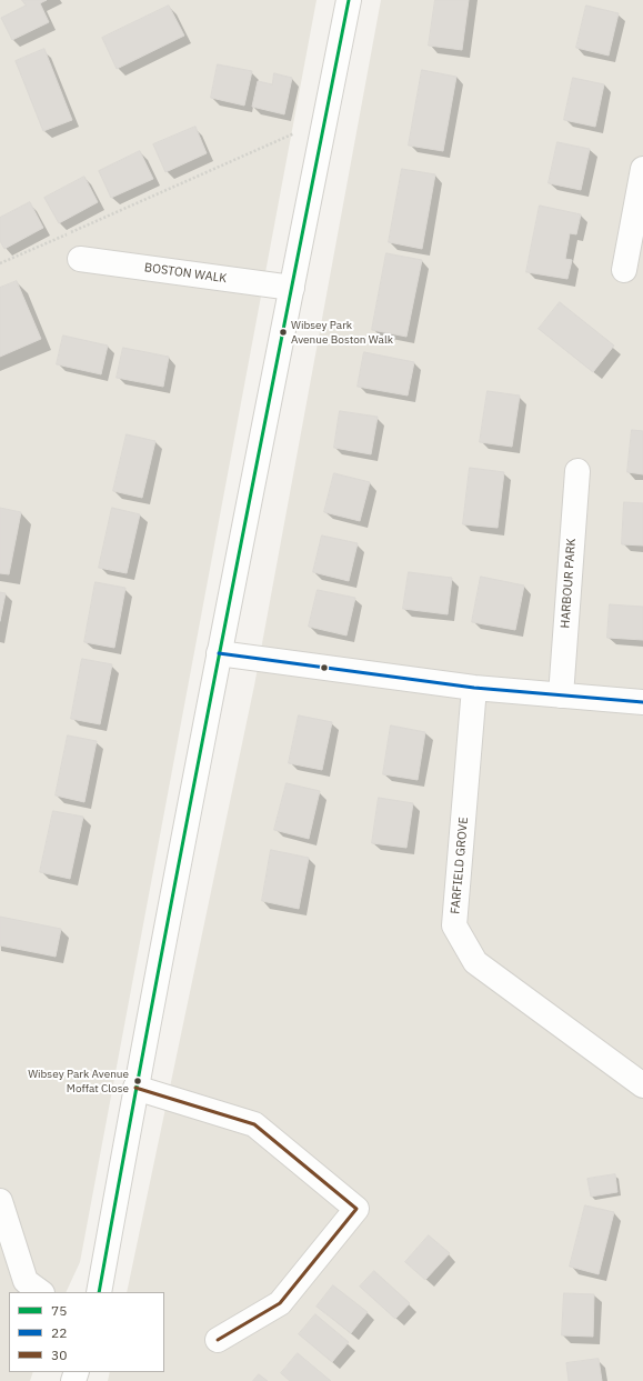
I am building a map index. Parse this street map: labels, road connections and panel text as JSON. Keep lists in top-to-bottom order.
{
  "streets": {
    "street": ["BOSTON WALK", "HARBOUR PARK", "FARFIELD GROVE"]
  },
  "places": ["Wibsey Park Avenue Boston Walk", "Wibsey Park Avenue Moffat Close"],
  "lines": ["transit line 75", "transit line 22", "transit line 30"],
  "legend": ["75", "22", "30"]
}
